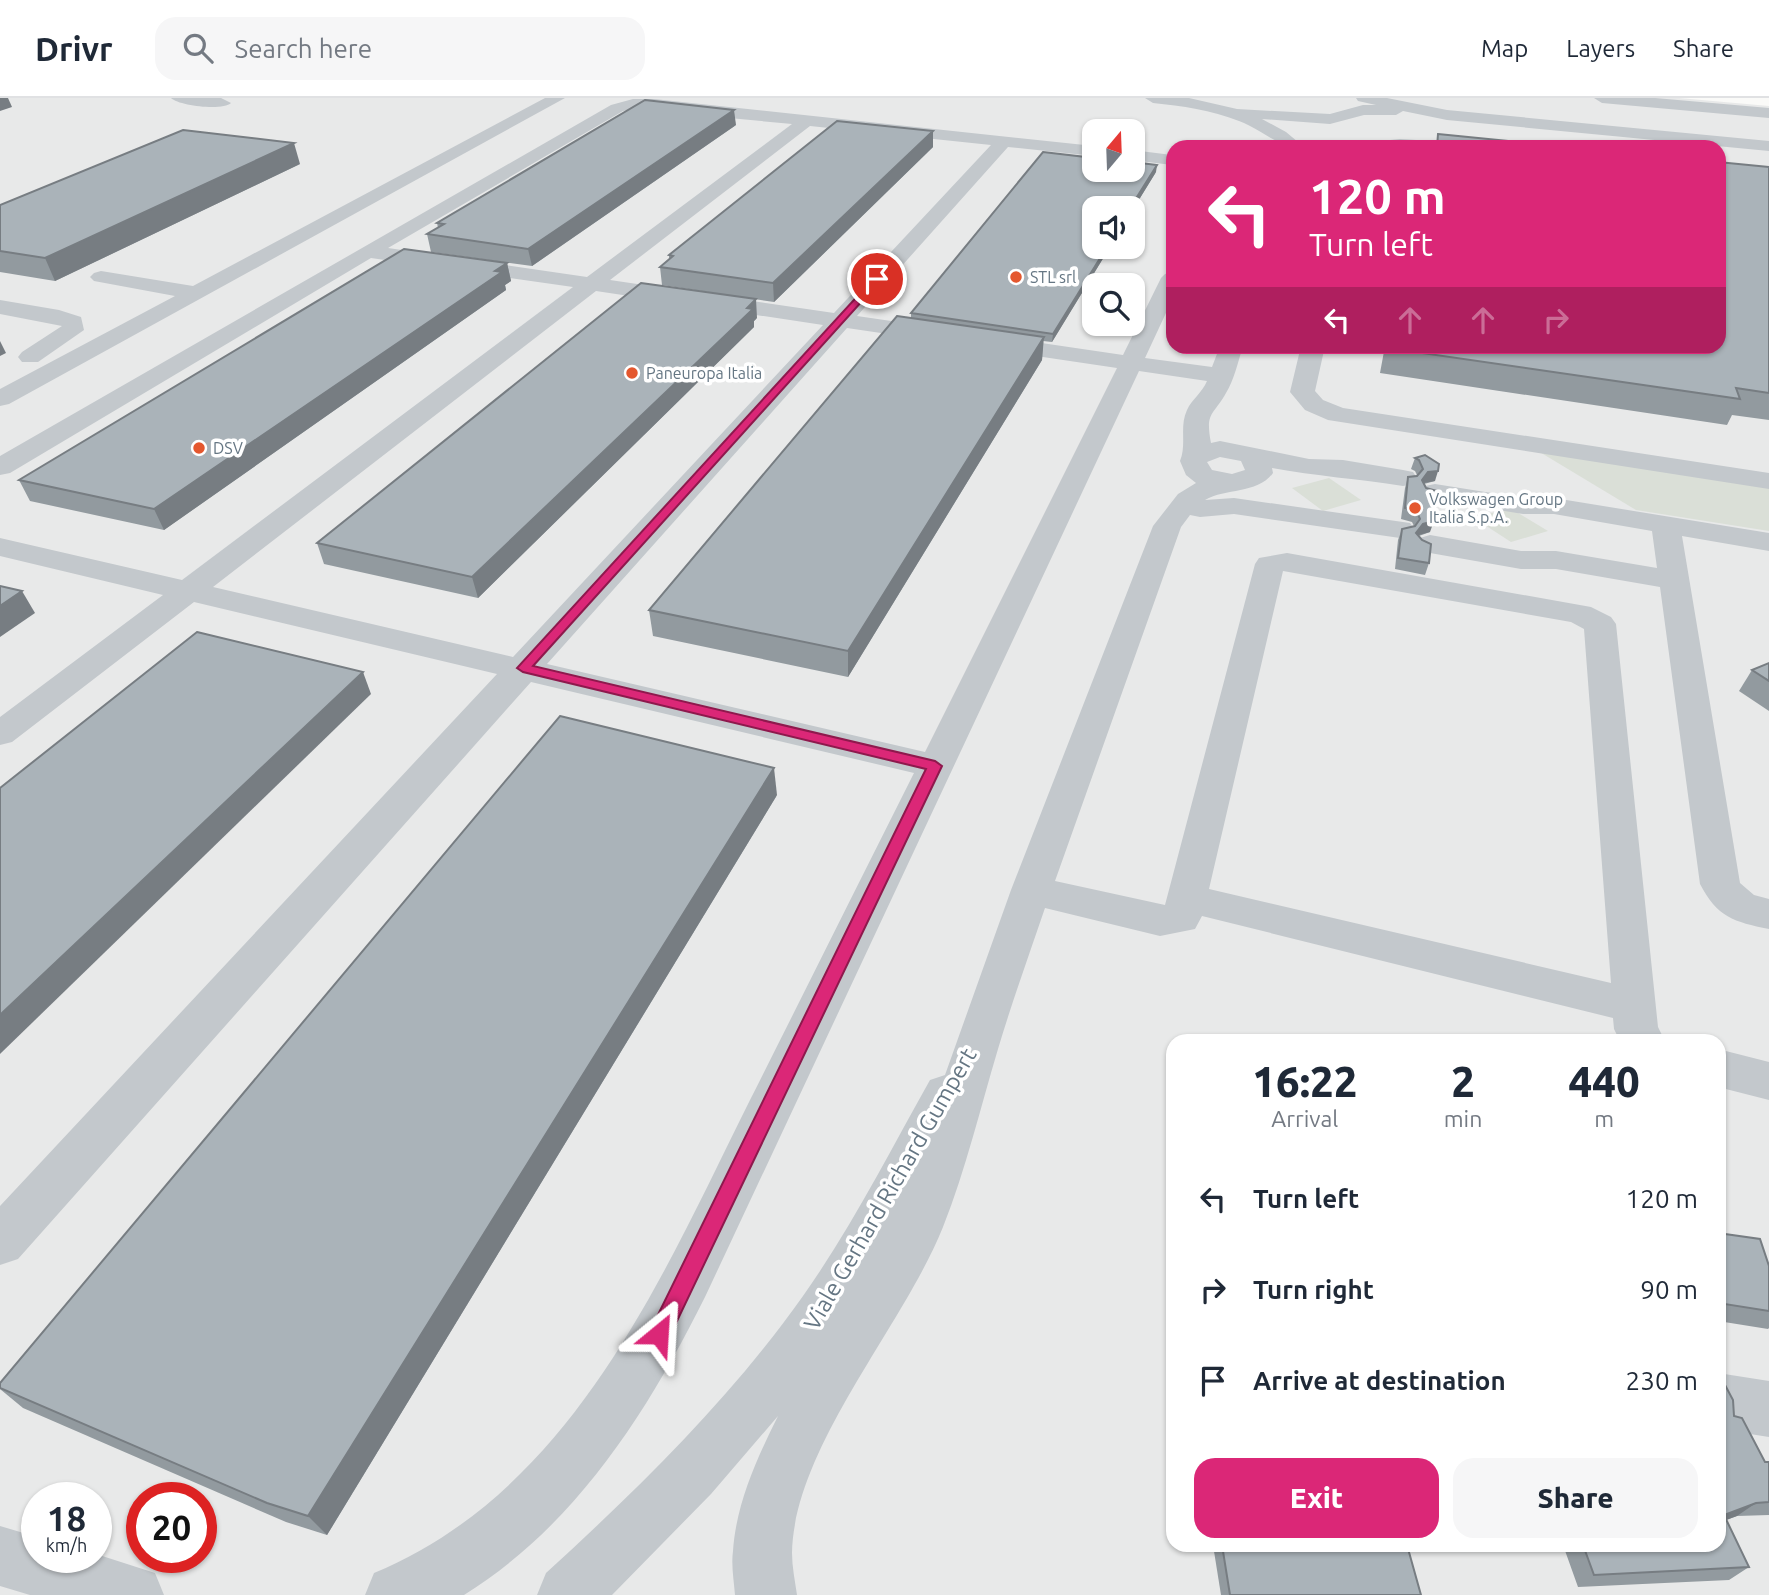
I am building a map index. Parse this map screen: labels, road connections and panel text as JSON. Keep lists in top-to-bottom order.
{
  "streets": {
    "street": ["Viale Gerhard Richard Gumpert"]
  },
  "places": [
    "STL srl",
    "Paneuropa Italia",
    "DSV",
    "Volkswagen Group Italia S.p.A."
  ],
  "north": "top",
  "page": {
    "header": "Drivr",
    "search": "Search here",
    "nav": ["Map", "Layers", "Share"],
    "turn": ["120 m", "Turn left"],
    "eta": [
      "16:22",
      "Arrival",
      "2",
      "min",
      "440",
      "m"
    ],
    "list": [
      {
        "name": "Turn left",
        "value": "120 m"
      },
      {
        "name": "Turn right",
        "value": "90 m"
      },
      {
        "name": "Arrive at destination",
        "value": "230 m"
      }
    ],
    "buttons": ["Exit", "Share"],
    "speed": "18 km/h",
    "limit": "20"
  }
}
